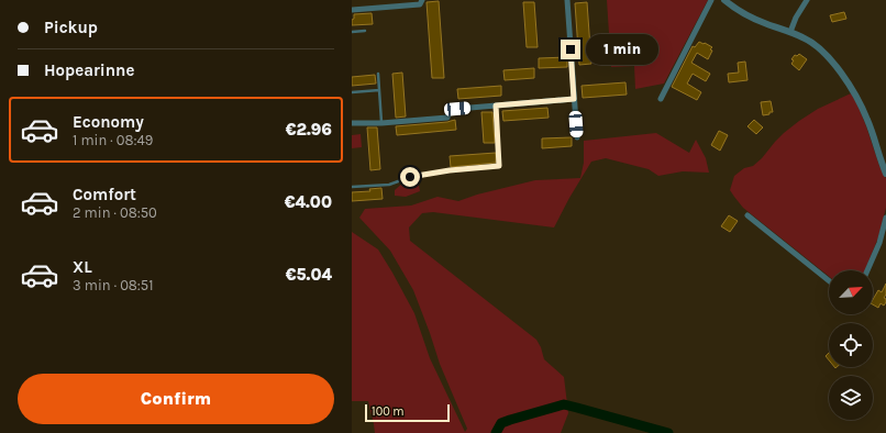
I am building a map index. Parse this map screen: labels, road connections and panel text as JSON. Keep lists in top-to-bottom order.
{
  "scale_bar": "100 m",
  "north": "top right",
  "page": {
    "banner": ["Pickup", "Hopearinne"],
    "bubble": "1 min",
    "list": [
      {
        "name": "Economy",
        "note": "1 min · 08:49",
        "value": "€2.96"
      },
      {
        "name": "Comfort",
        "note": "2 min · 08:50",
        "value": "€4.00"
      },
      {
        "name": "XL",
        "note": "3 min · 08:51",
        "value": "€5.04"
      }
    ],
    "buttons": "Confirm",
    "scale": "100 m"
  }
}
